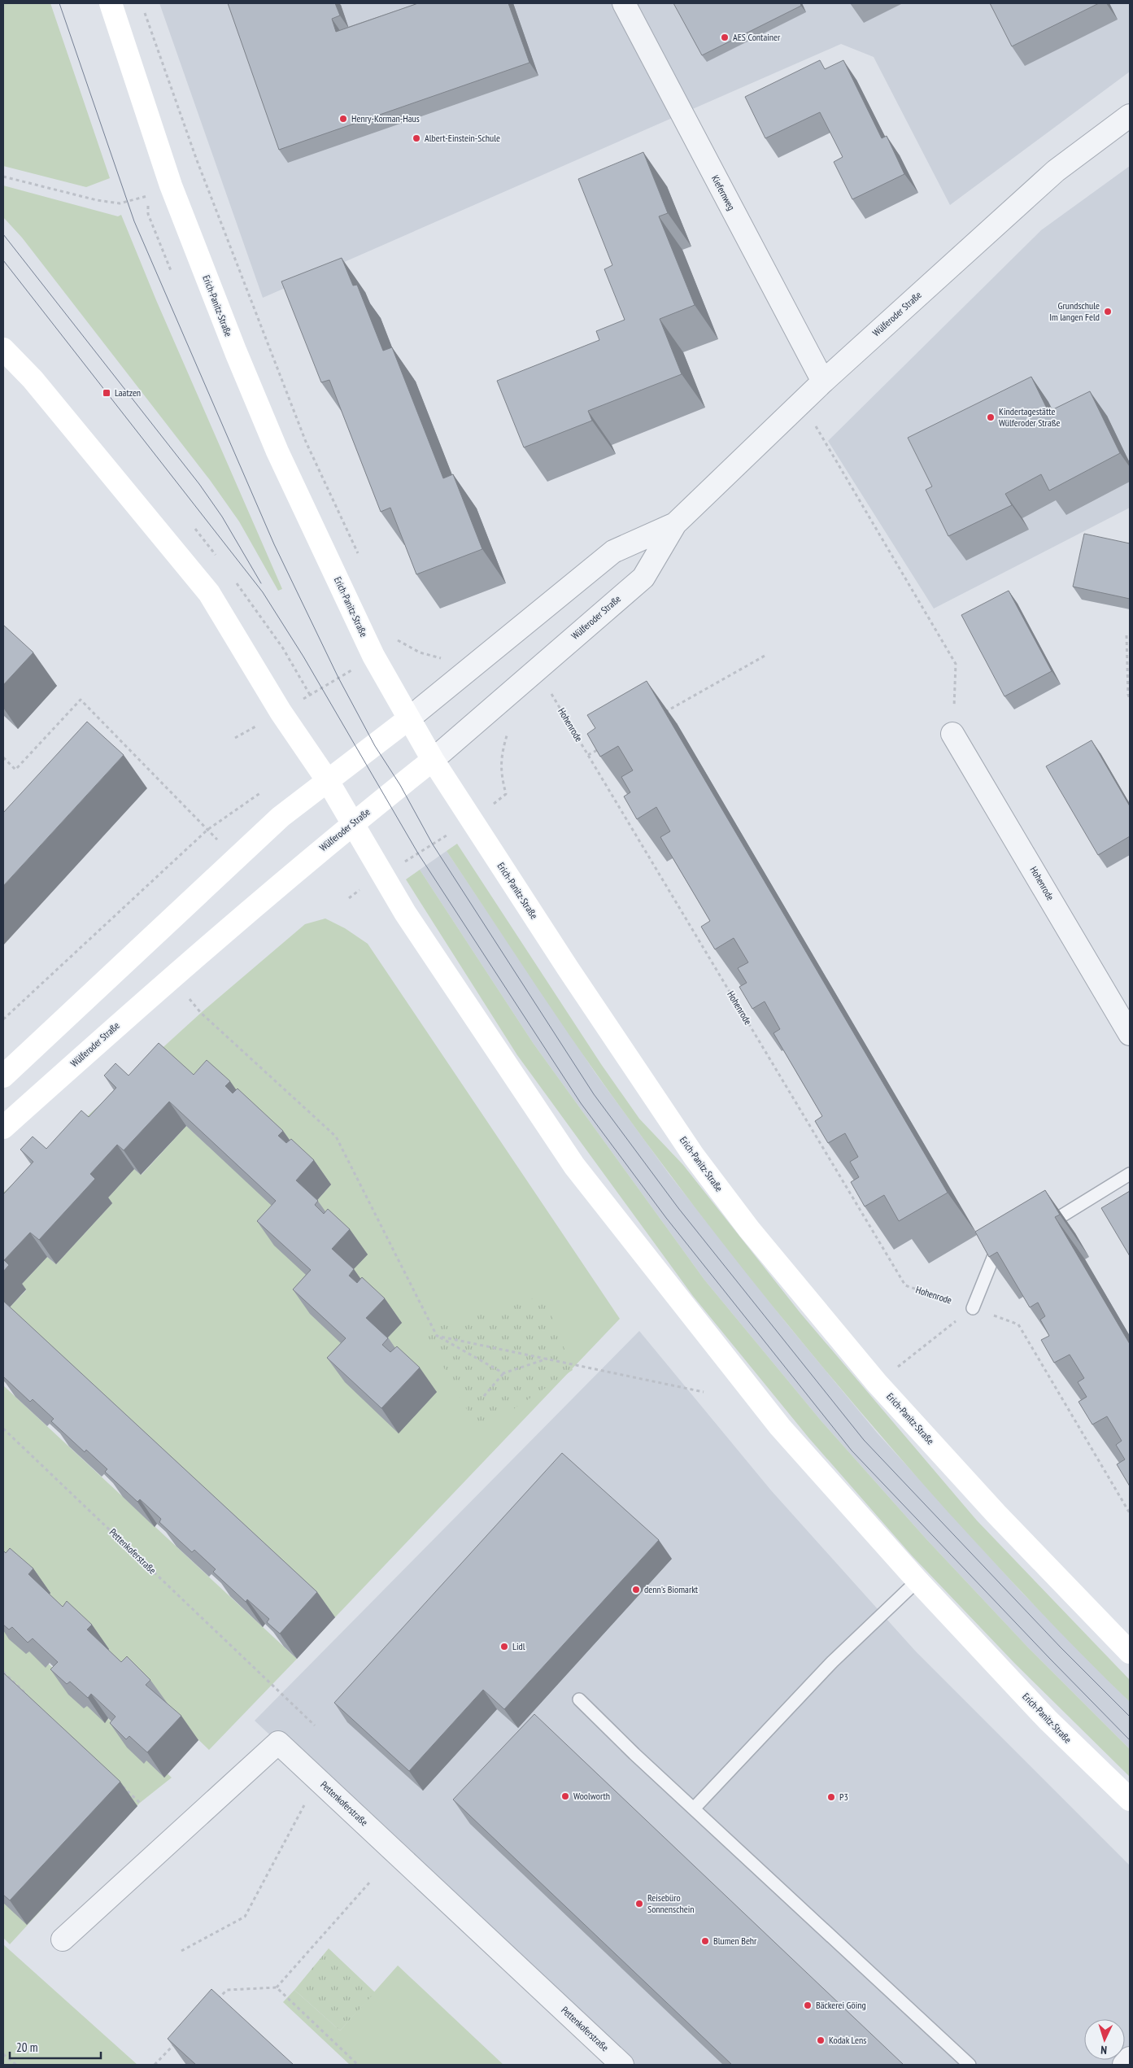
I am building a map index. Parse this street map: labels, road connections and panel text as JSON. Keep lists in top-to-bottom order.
{
  "streets": {
    "main road": ["Erich-Panitz-Straße", "Wülferoder Straße"],
    "street": ["Kiefernweg", "Hohenrode", "Pettenkoferstraße"]
  },
  "crossings": [
    ["Kiefernweg", "Wülferoder Straße"],
    ["Erich-Panitz-Straße", "Wülferoder Straße"],
    ["Wülferoder Straße", "Hohenrode"]
  ],
  "places": {
    "other": [
      "AES Container",
      "Henry-Korman-Haus",
      "Albert-Einstein-Schule",
      "Grundschule Im langen Feld",
      "Kindertagestätte Wülferoder Straße",
      "denn's Biomarkt",
      "Lidl",
      "Woolworth",
      "P3",
      "Reisebüro Sonnenschein",
      "Blumen Behr",
      "Bäckerei Göing",
      "Kodak Lens"
    ],
    "transit": ["Laatzen"]
  },
  "scale_bar": "20 m",
  "north": "bottom"
}
